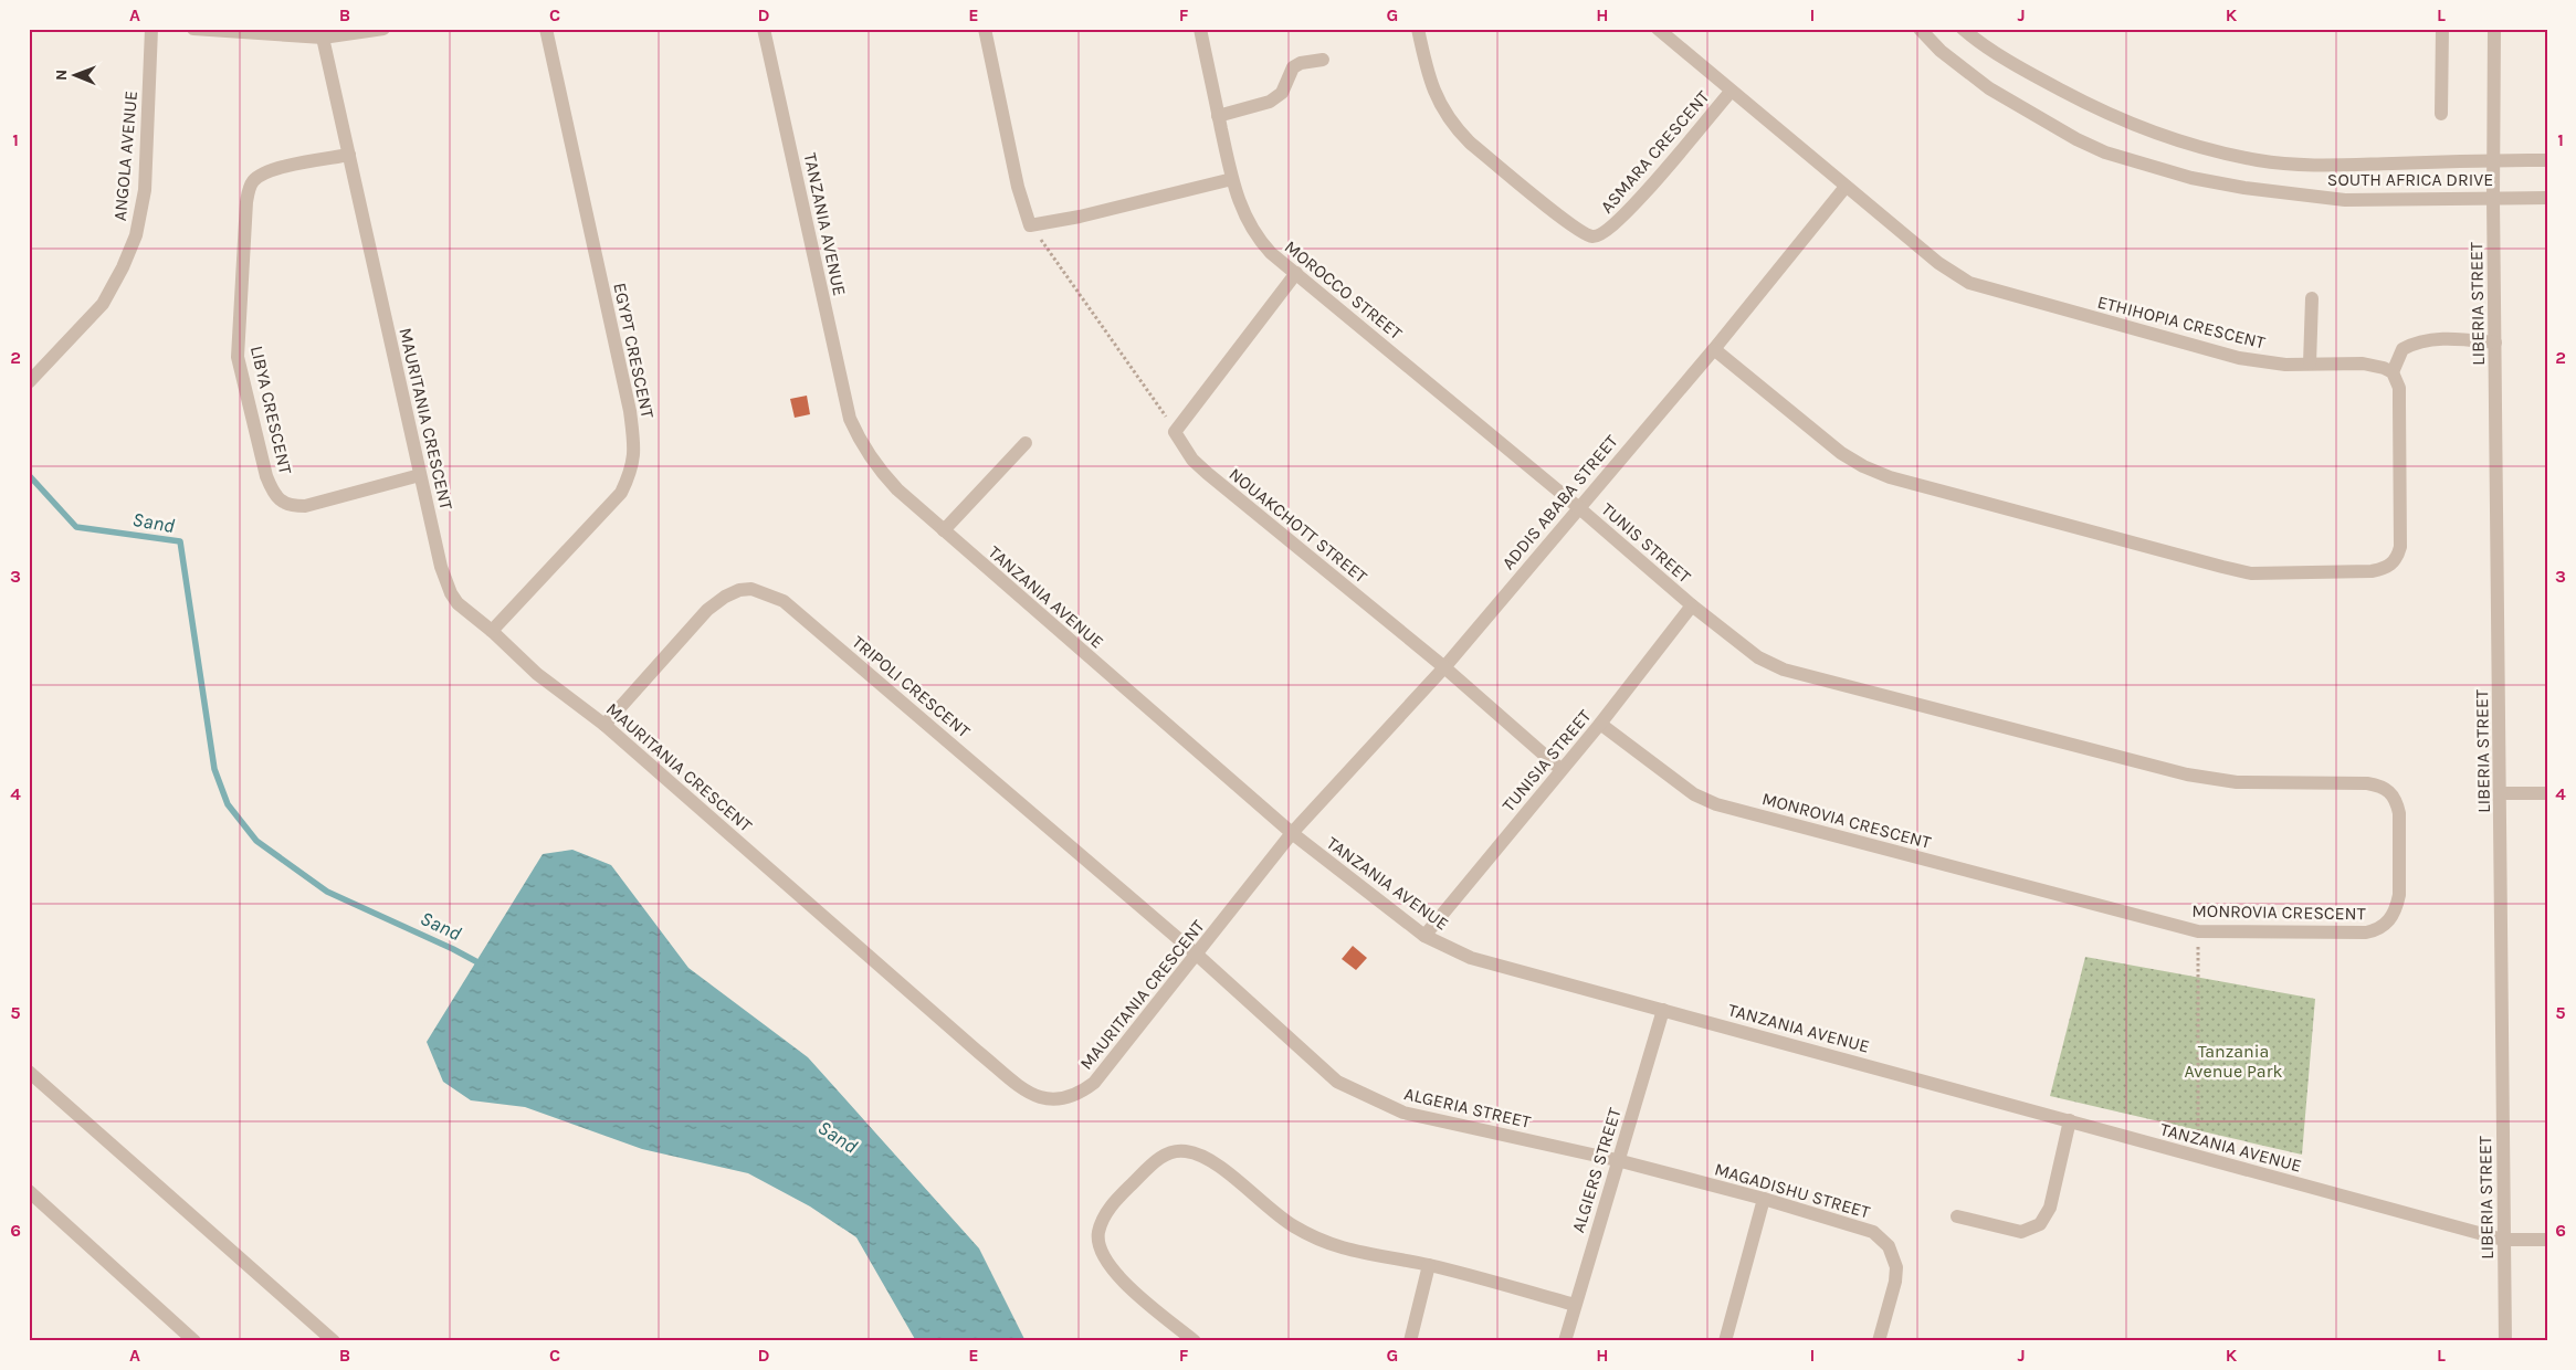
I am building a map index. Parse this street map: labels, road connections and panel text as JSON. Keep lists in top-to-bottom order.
{
  "streets": {
    "street": [
      "ASMARA CRESCENT",
      "ANGOLA AVENUE",
      "SOUTH AFRICA DRIVE",
      "TANZANIA AVENUE",
      "MOROCCO STREET",
      "LIBERIA STREET",
      "ETHIHOPIA CRESCENT",
      "EGYPT CRESCENT",
      "LIBYA CRESCENT",
      "MAURITANIA CRESCENT",
      "ADDIS ABABA STREET",
      "NOUAKCHOTT STREET",
      "TUNIS STREET",
      "TRIPOLI CRESCENT",
      "TUNISIA STREET",
      "MONROVIA CRESCENT",
      "ALGERIA STREET",
      "ALGIERS STREET",
      "MAGADISHU STREET"
    ]
  },
  "crossings": [
    ["ASMARA CRESCENT", "ETHIHOPIA CRESCENT"],
    ["SOUTH AFRICA DRIVE", "LIBERIA STREET"],
    ["TANZANIA AVENUE", "LIBERIA STREET"],
    ["TANZANIA AVENUE", "MAURITANIA CRESCENT"],
    ["TANZANIA AVENUE", "ADDIS ABABA STREET"],
    ["TANZANIA AVENUE", "TUNISIA STREET"],
    ["TANZANIA AVENUE", "ALGIERS STREET"],
    ["MOROCCO STREET", "ADDIS ABABA STREET"],
    ["MOROCCO STREET", "TUNIS STREET"],
    ["ETHIHOPIA CRESCENT", "ADDIS ABABA STREET"],
    ["EGYPT CRESCENT", "MAURITANIA CRESCENT"],
    ["LIBYA CRESCENT", "MAURITANIA CRESCENT"],
    ["MAURITANIA CRESCENT", "ADDIS ABABA STREET"],
    ["MAURITANIA CRESCENT", "TRIPOLI CRESCENT"],
    ["MAURITANIA CRESCENT", "ALGERIA STREET"],
    ["ADDIS ABABA STREET", "NOUAKCHOTT STREET"],
    ["ADDIS ABABA STREET", "TUNIS STREET"],
    ["NOUAKCHOTT STREET", "TUNISIA STREET"],
    ["TUNIS STREET", "TUNISIA STREET"],
    ["TUNIS STREET", "MONROVIA CRESCENT"],
    ["TRIPOLI CRESCENT", "ALGERIA STREET"],
    ["TUNISIA STREET", "MONROVIA CRESCENT"],
    ["ALGERIA STREET", "ALGIERS STREET"],
    ["ALGERIA STREET", "MAGADISHU STREET"],
    ["ALGIERS STREET", "MAGADISHU STREET"]
  ],
  "water": ["Sand"],
  "parks": ["Tanzania Avenue Park"],
  "north": "left",
  "grid": {
    "columns": [
      "A",
      "B",
      "C",
      "D",
      "E",
      "F",
      "G",
      "H",
      "I",
      "J",
      "K",
      "L"
    ],
    "rows": [
      "1",
      "2",
      "3",
      "4",
      "5",
      "6"
    ]
  }
}
